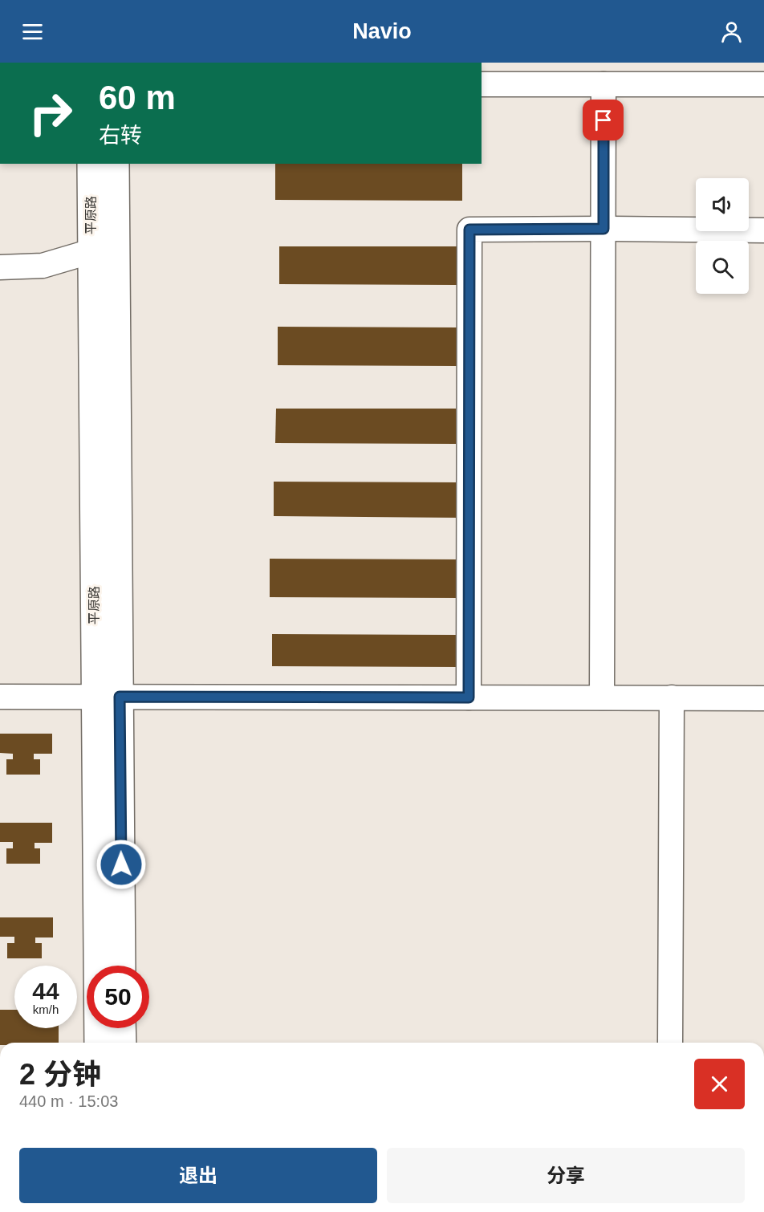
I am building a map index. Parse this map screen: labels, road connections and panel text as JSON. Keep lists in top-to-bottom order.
{
  "streets": {
    "main road": ["平原路"]
  },
  "page": {
    "header": "Navio",
    "turn": ["60 m", "右转"],
    "speed": "44 km/h",
    "limit": "50",
    "heading": ["2 分钟", "440 m · 15:03"],
    "buttons": ["退出", "分享"]
  }
}
